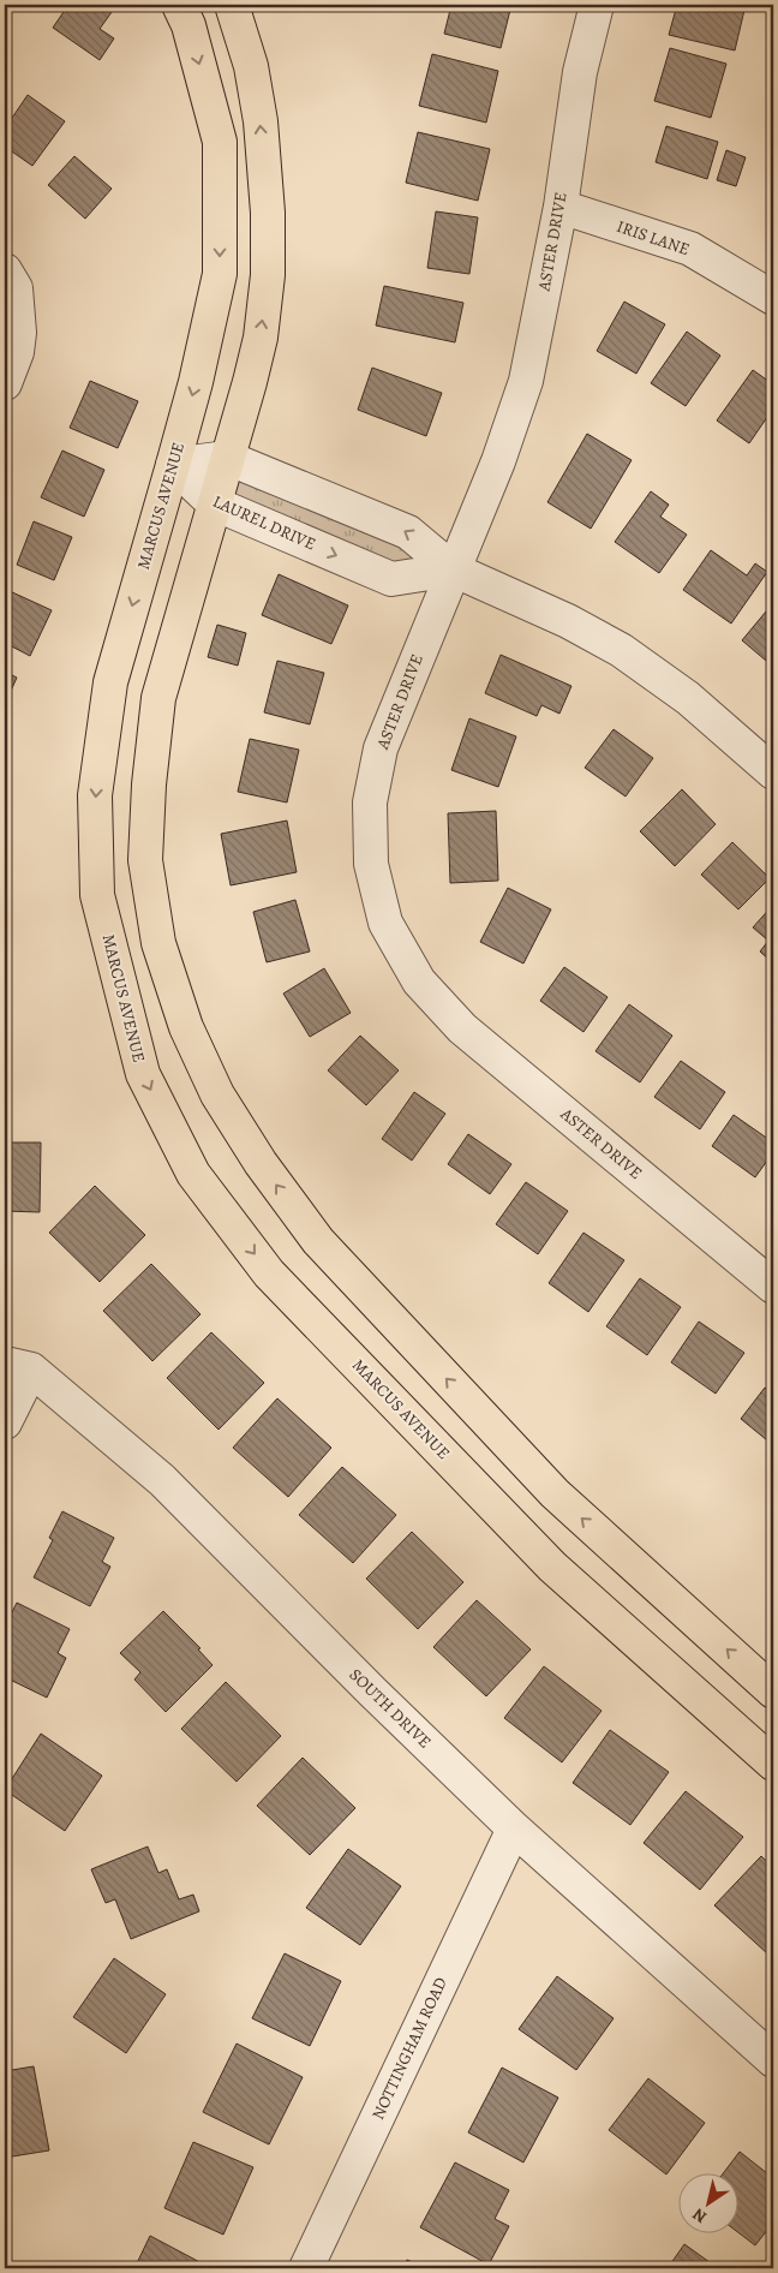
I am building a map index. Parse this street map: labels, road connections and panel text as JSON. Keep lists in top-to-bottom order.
{
  "streets": {
    "main road": ["MARCUS AVENUE"],
    "street": [
      "IRIS LANE",
      "ASTER DRIVE",
      "LAUREL DRIVE",
      "SOUTH DRIVE",
      "NOTTINGHAM ROAD"
    ]
  },
  "crossings": [
    ["IRIS LANE", "ASTER DRIVE"],
    ["ASTER DRIVE", "LAUREL DRIVE"],
    ["MARCUS AVENUE", "LAUREL DRIVE"],
    ["SOUTH DRIVE", "NOTTINGHAM ROAD"]
  ],
  "north": "bottom left"
}
